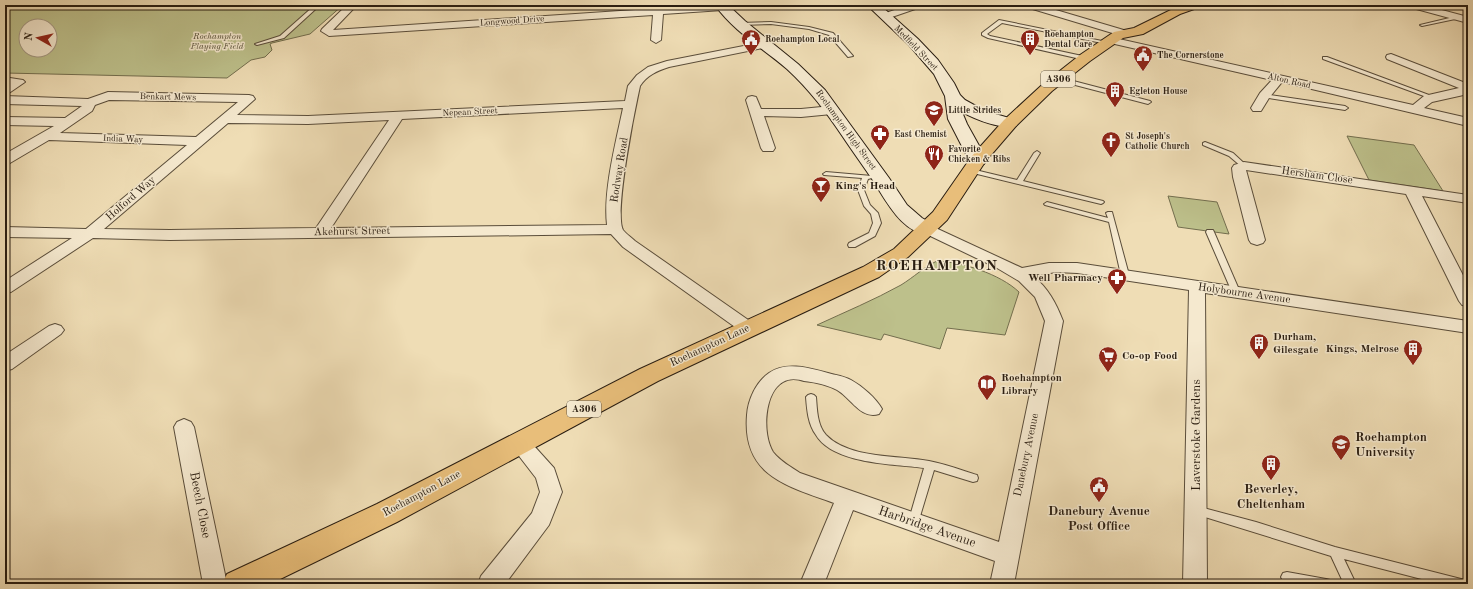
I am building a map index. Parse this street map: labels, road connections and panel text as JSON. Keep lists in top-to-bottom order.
{
  "streets": {
    "highway": ["A306", "Roehampton Lane"],
    "street": [
      "Longwood Drive",
      "Medfield Street",
      "Alton Road",
      "Benkart Mews",
      "Nepean Street",
      "Roehampton High Street",
      "India Way",
      "Rodway Road",
      "Hersham Close",
      "Holford Way",
      "Akehurst Street",
      "Holybourne Avenue",
      "Laverstoke Gardens",
      "Danebury Avenue",
      "Beech Close",
      "Harbridge Avenue"
    ]
  },
  "crossings": [
    ["Longwood Drive", "Roehampton High Street"],
    ["Medfield Street", "Roehampton Lane"],
    ["Alton Road", "Roehampton Lane"],
    ["Benkart Mews", "Holford Way"],
    ["Nepean Street", "Rodway Road"],
    ["Nepean Street", "Holford Way"],
    ["Roehampton High Street", "Rodway Road"],
    ["Roehampton High Street", "Roehampton Lane"],
    ["Roehampton High Street", "Danebury Avenue"],
    ["India Way", "Holford Way"],
    ["Rodway Road", "Akehurst Street"],
    ["Holford Way", "Akehurst Street"],
    ["Holybourne Avenue", "Laverstoke Gardens"],
    ["Holybourne Avenue", "Danebury Avenue"],
    ["Roehampton Lane", "Danebury Avenue"],
    ["Danebury Avenue", "Harbridge Avenue"]
  ],
  "districts": ["ROEHAMPTON"],
  "parks": ["Roehampton Playing Field"],
  "places": {
    "public building": ["Roehampton Local", "The Cornerstone", "Danebury Avenue Post Office"],
    "building": [
      "Roehampton Dental Care",
      "Egleton House",
      "Durham, Gilesgate",
      "Kings, Melrose",
      "Beverley, Cheltenham"
    ],
    "school or university": ["Little Strides", "Roehampton University"],
    "pharmacy": ["East Chemist", "Well Pharmacy"],
    "church": ["St Joseph's Catholic Church"],
    "restaurant": ["Favorite Chicken & Ribs"],
    "bar": ["King's Head"],
    "supermarket": ["Co-op Food"],
    "library": ["Roehampton Library"]
  },
  "north": "left"
}
